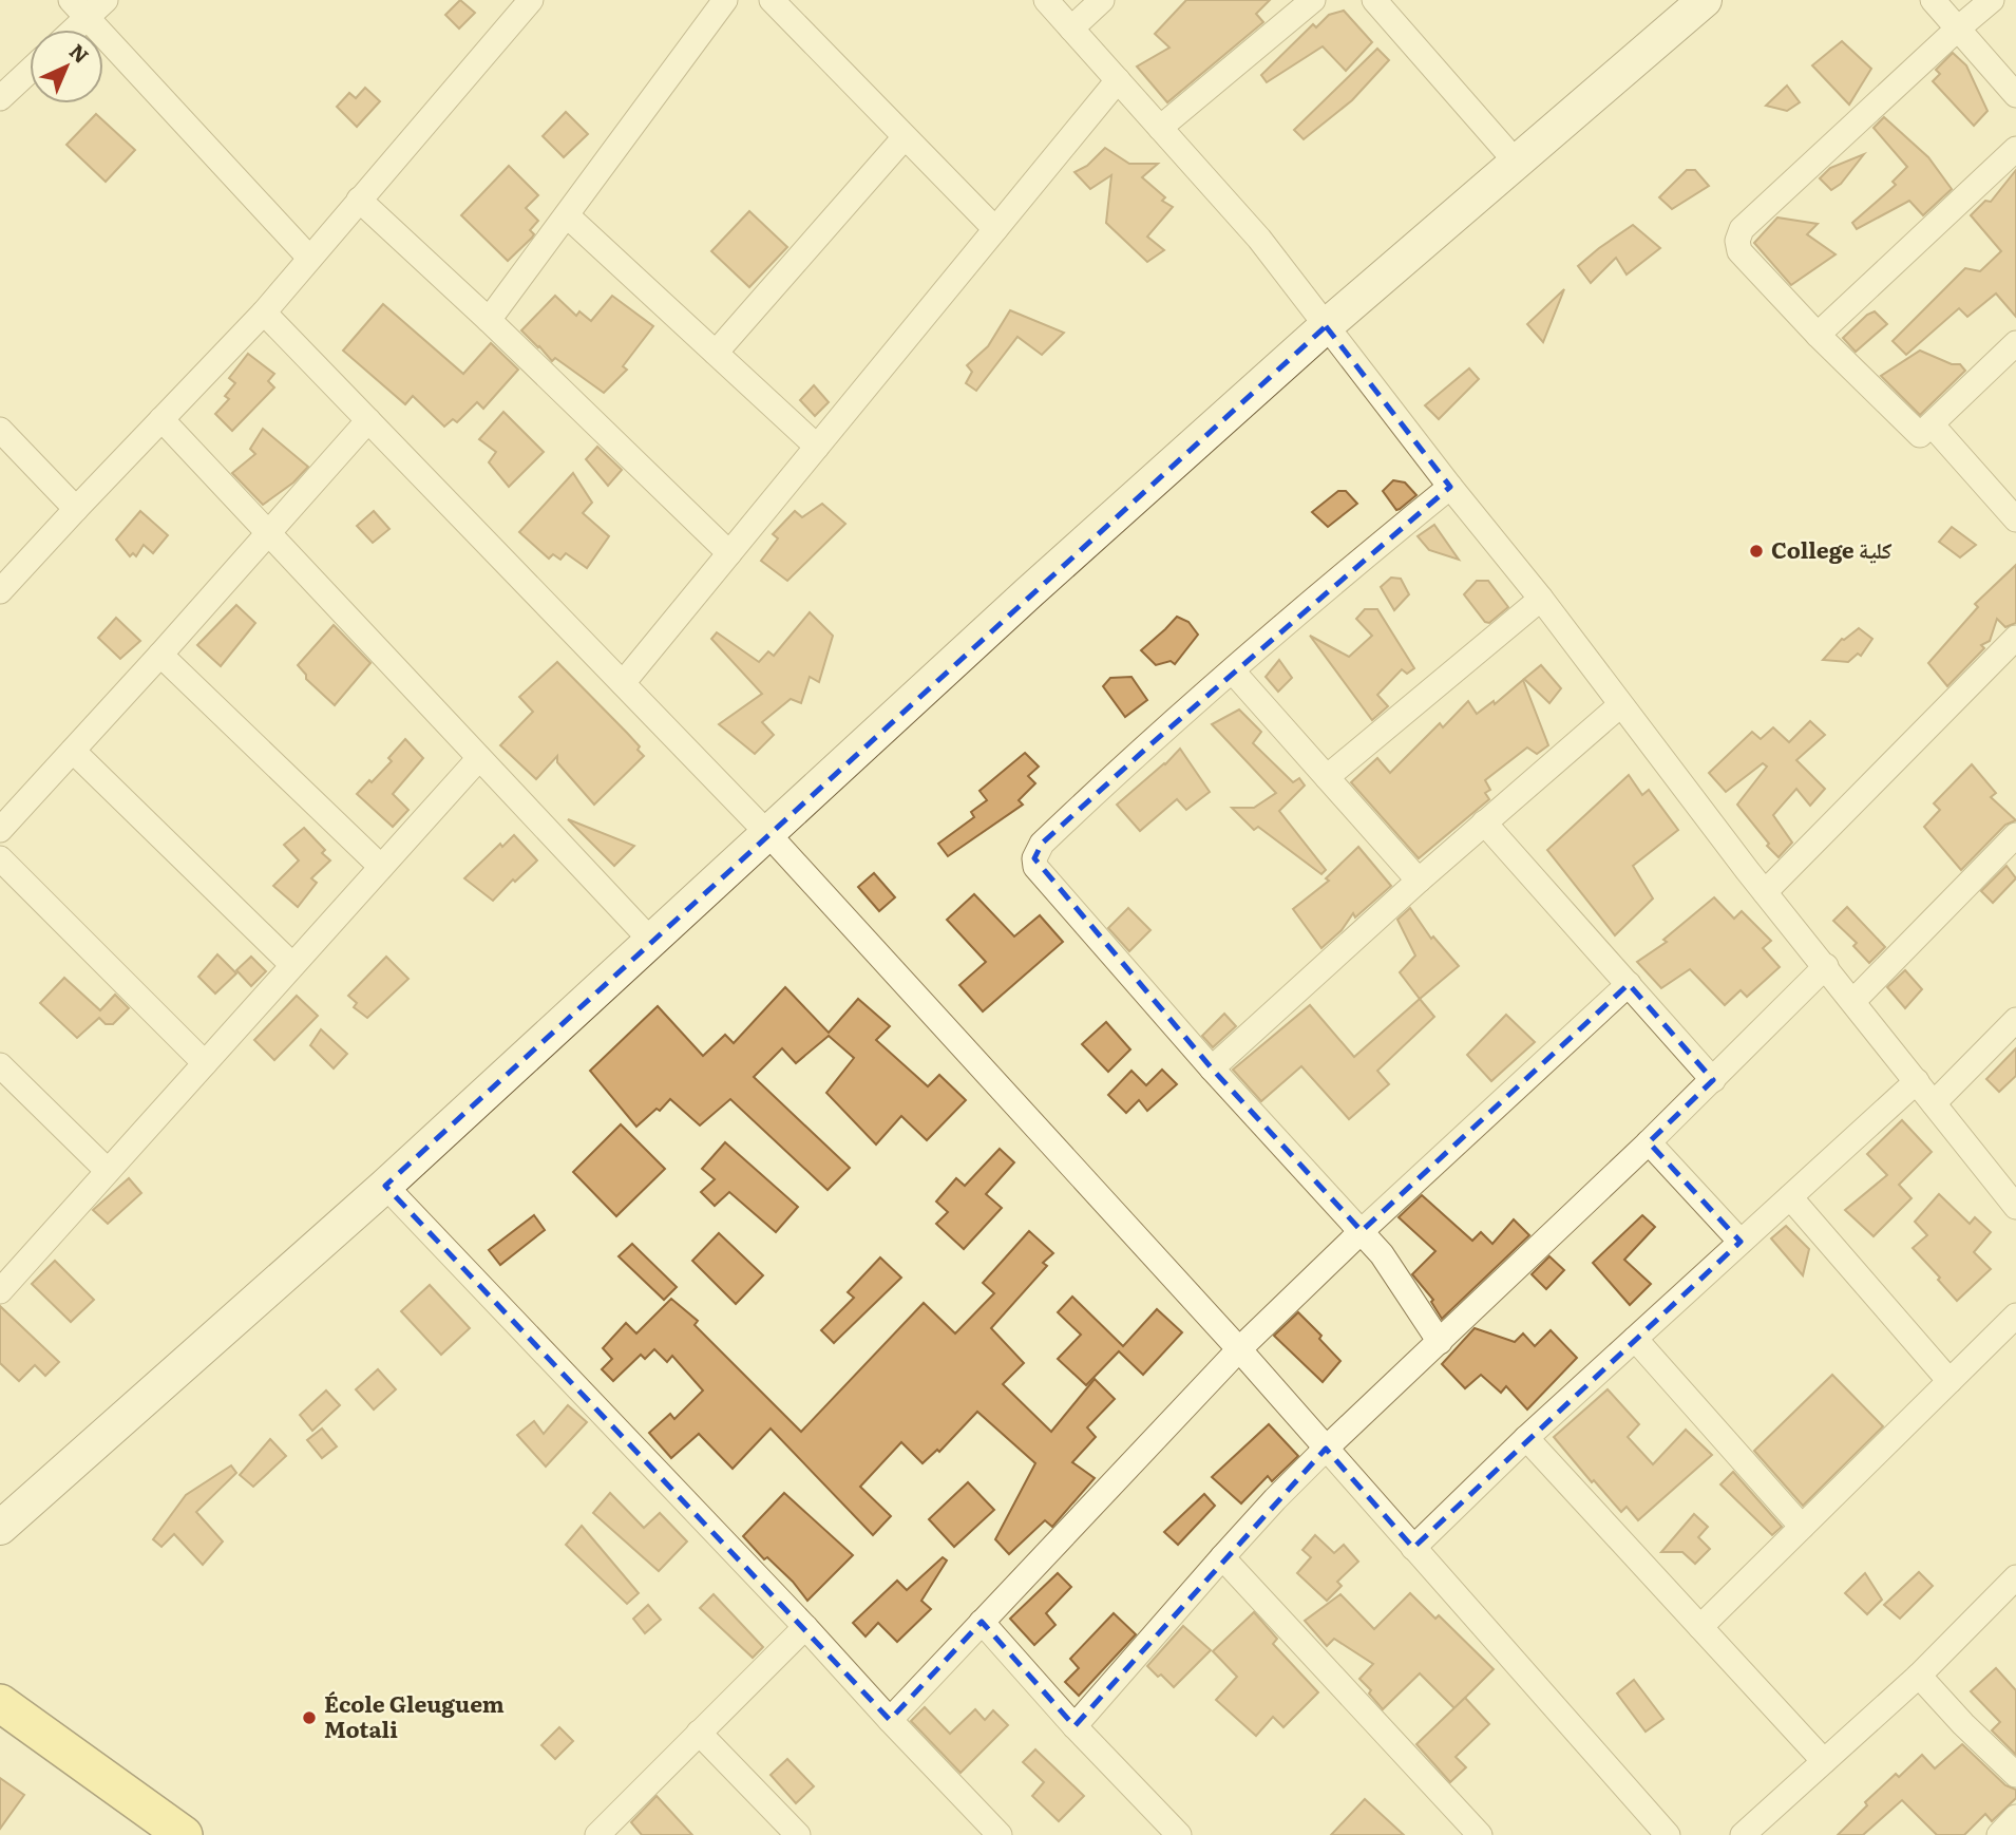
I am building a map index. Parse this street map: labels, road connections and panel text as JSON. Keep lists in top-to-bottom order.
{
  "places": ["College كلية", "École Gleuguem Motali"],
  "north": "top right"
}
